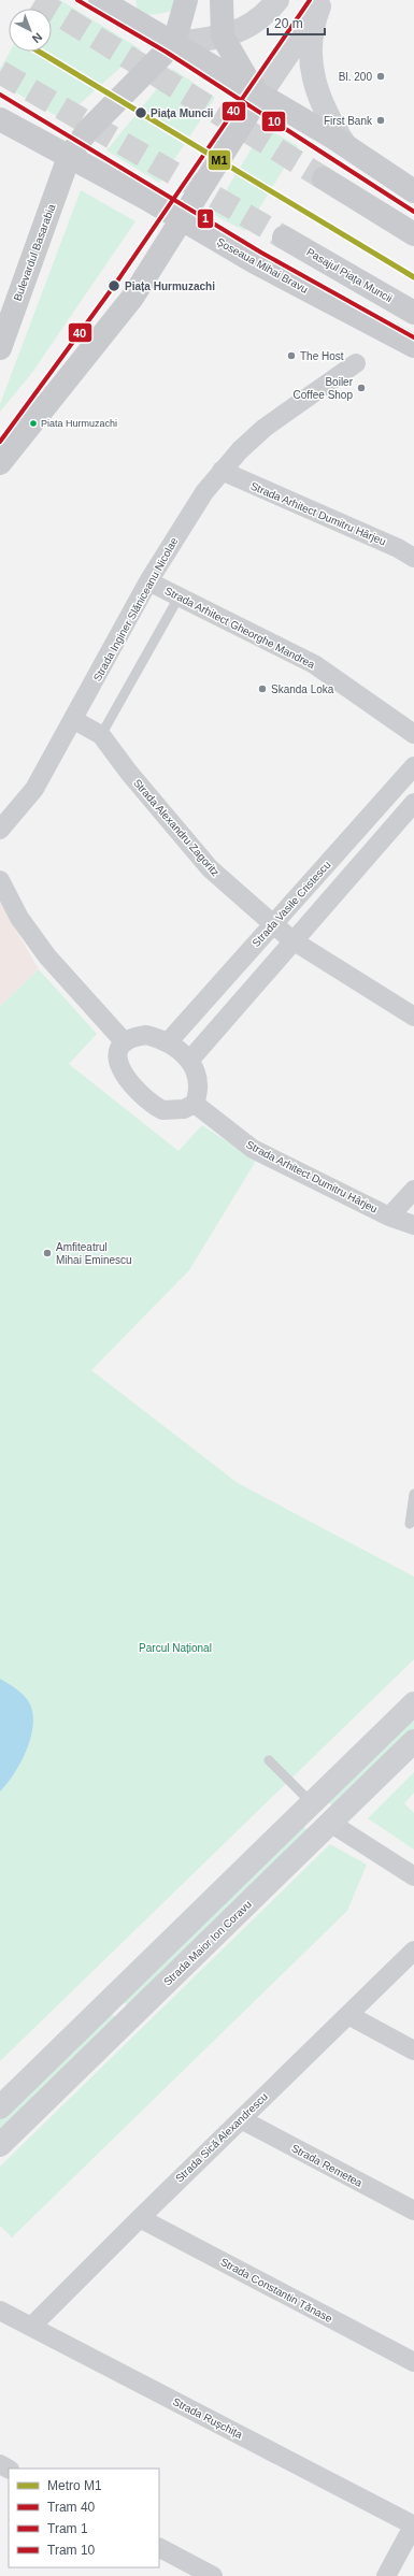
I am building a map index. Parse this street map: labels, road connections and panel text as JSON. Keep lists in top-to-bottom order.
{
  "streets": {
    "main road": ["Bulevardul Basarabia", "Șoseaua Mihai Bravu", "Pasajul Piața Muncii"],
    "street": [
      "Strada Arhitect Dumitru Hârjeu",
      "Strada Inginer Slăniceanu Nicolae",
      "Strada Arhitect Gheorghe Mandrea",
      "Strada Alexandru Zagoritz",
      "Strada Vasile Cristescu",
      "Strada Maior Ion Coravu",
      "Strada Sică Alexandrescu",
      "Strada Remetea",
      "Strada Constantin Tănase",
      "Strada Rușchița"
    ]
  },
  "crossings": [
    ["Bulevardul Basarabia", "Șoseaua Mihai Bravu"],
    ["Strada Arhitect Dumitru Hârjeu", "Strada Inginer Slăniceanu Nicolae"],
    ["Strada Arhitect Dumitru Hârjeu", "Strada Vasile Cristescu"],
    ["Strada Inginer Slăniceanu Nicolae", "Strada Arhitect Gheorghe Mandrea"],
    ["Strada Inginer Slăniceanu Nicolae", "Strada Alexandru Zagoritz"],
    ["Strada Alexandru Zagoritz", "Strada Vasile Cristescu"],
    ["Strada Sică Alexandrescu", "Strada Remetea"],
    ["Strada Sică Alexandrescu", "Strada Constantin Tănase"],
    ["Strada Sică Alexandrescu", "Strada Rușchița"]
  ],
  "parks": ["Parcul Național"],
  "places": [
    "Bl. 200",
    "Piața Muncii",
    "First Bank",
    "Piața Hurmuzachi",
    "The Host",
    "Boiler Coffee Shop",
    "Piata Hurmuzachi",
    "Skanda Loka",
    "Amfiteatrul Mihai Eminescu"
  ],
  "lines": [
    "tram line 40",
    "tram line 10",
    "metro line M1",
    "tram line 1"
  ],
  "legend": [
    "Metro M1",
    "Tram 40",
    "Tram 1",
    "Tram 10"
  ],
  "scale_bar": "20 m",
  "north": "bottom right"
}
